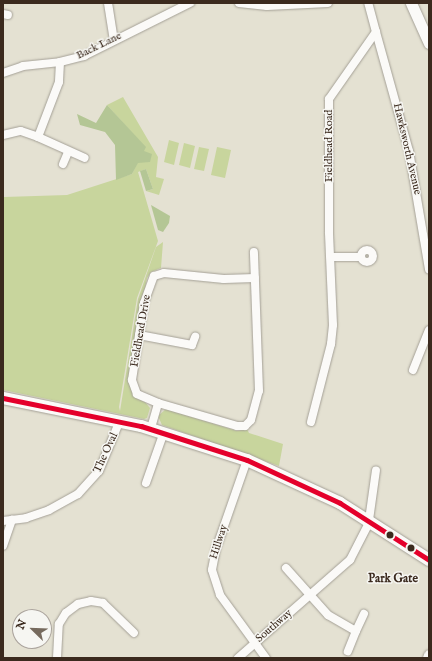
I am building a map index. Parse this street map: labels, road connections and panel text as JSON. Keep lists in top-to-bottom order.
{
  "streets": {
    "street": [
      "Back Lane",
      "Fieldhead Road",
      "Hawksworth Avenue",
      "Fieldhead Drive",
      "The Oval",
      "Hillway",
      "Southway"
    ]
  },
  "crossings": [
    ["Fieldhead Road", "Hawksworth Avenue"],
    ["Hillway", "Southway"]
  ],
  "districts": ["Park Gate"],
  "north": "top left"
}
